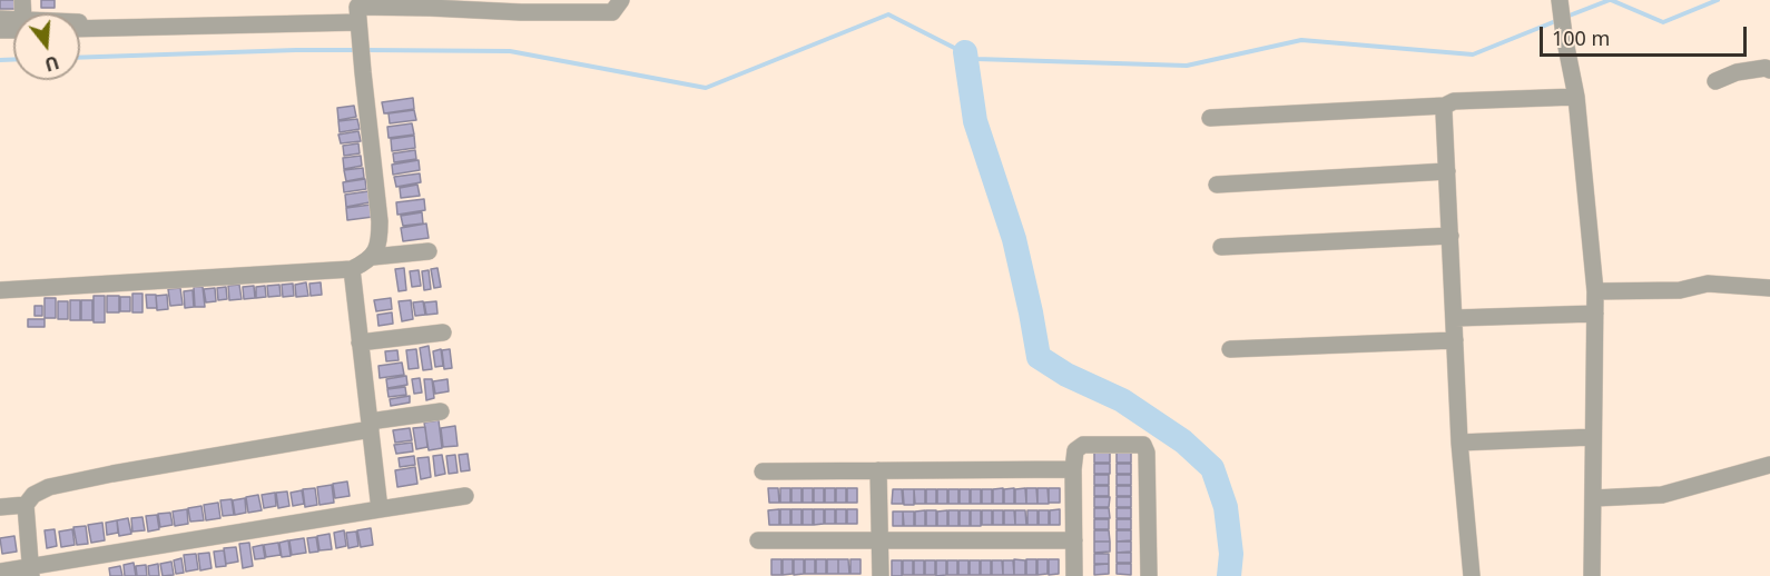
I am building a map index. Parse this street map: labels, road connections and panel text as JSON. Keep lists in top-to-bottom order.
{
  "scale_bar": "100 m",
  "north": "bottom"
}
